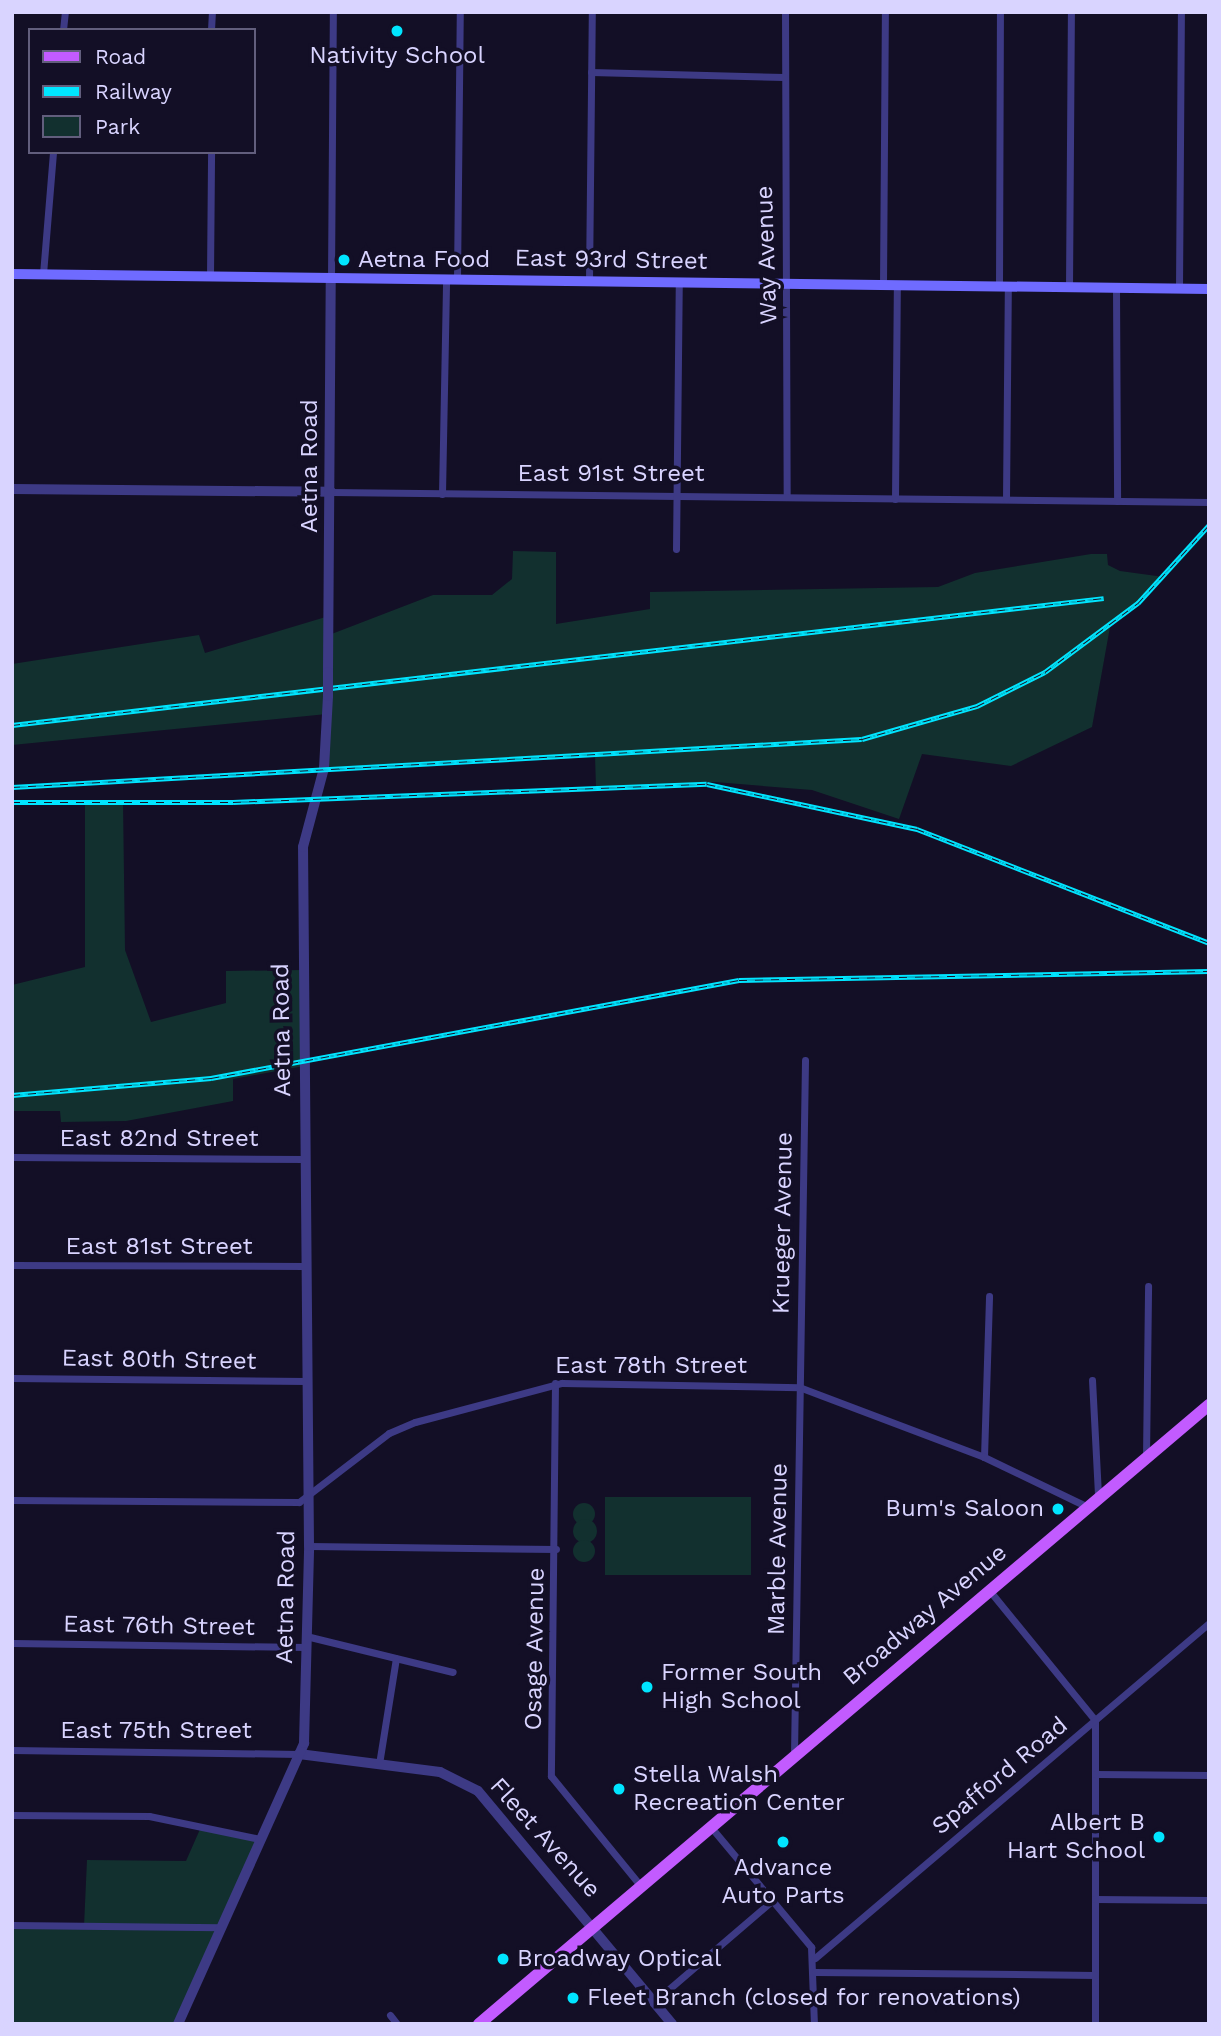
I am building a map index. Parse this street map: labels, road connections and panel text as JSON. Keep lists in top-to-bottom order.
{
  "streets": {
    "main road": ["East 93rd Street", "Broadway Avenue"],
    "street": [
      "Way Avenue",
      "Aetna Road",
      "East 91st Street",
      "East 82nd Street",
      "Krueger Avenue",
      "East 81st Street",
      "East 80th Street",
      "East 78th Street",
      "Marble Avenue",
      "East 76th Street",
      "Osage Avenue",
      "East 75th Street",
      "Spafford Road",
      "Fleet Avenue"
    ]
  },
  "crossings": [
    ["Way Avenue", "East 93rd Street"],
    ["Way Avenue", "East 91st Street"],
    ["East 93rd Street", "Aetna Road"],
    ["Aetna Road", "East 91st Street"],
    ["Aetna Road", "East 82nd Street"],
    ["Aetna Road", "East 81st Street"],
    ["Aetna Road", "East 80th Street"],
    ["Aetna Road", "East 78th Street"],
    ["Aetna Road", "East 76th Street"],
    ["Aetna Road", "East 75th Street"],
    ["Aetna Road", "Fleet Avenue"],
    ["Krueger Avenue", "East 78th Street"],
    ["Krueger Avenue", "Marble Avenue"],
    ["East 78th Street", "Marble Avenue"],
    ["East 78th Street", "Broadway Avenue"],
    ["East 78th Street", "Osage Avenue"],
    ["Marble Avenue", "Broadway Avenue"],
    ["Broadway Avenue", "Osage Avenue"],
    ["Broadway Avenue", "Fleet Avenue"],
    ["East 75th Street", "Fleet Avenue"]
  ],
  "places": [
    "Nativity School",
    "Aetna Food",
    "Bum's Saloon",
    "Former South High School",
    "Stella Walsh Recreation Center",
    "Albert B Hart School",
    "Advance Auto Parts",
    "Broadway Optical",
    "Fleet Branch (closed for renovations)"
  ],
  "legend": ["Road", "Railway", "Park"]
}
